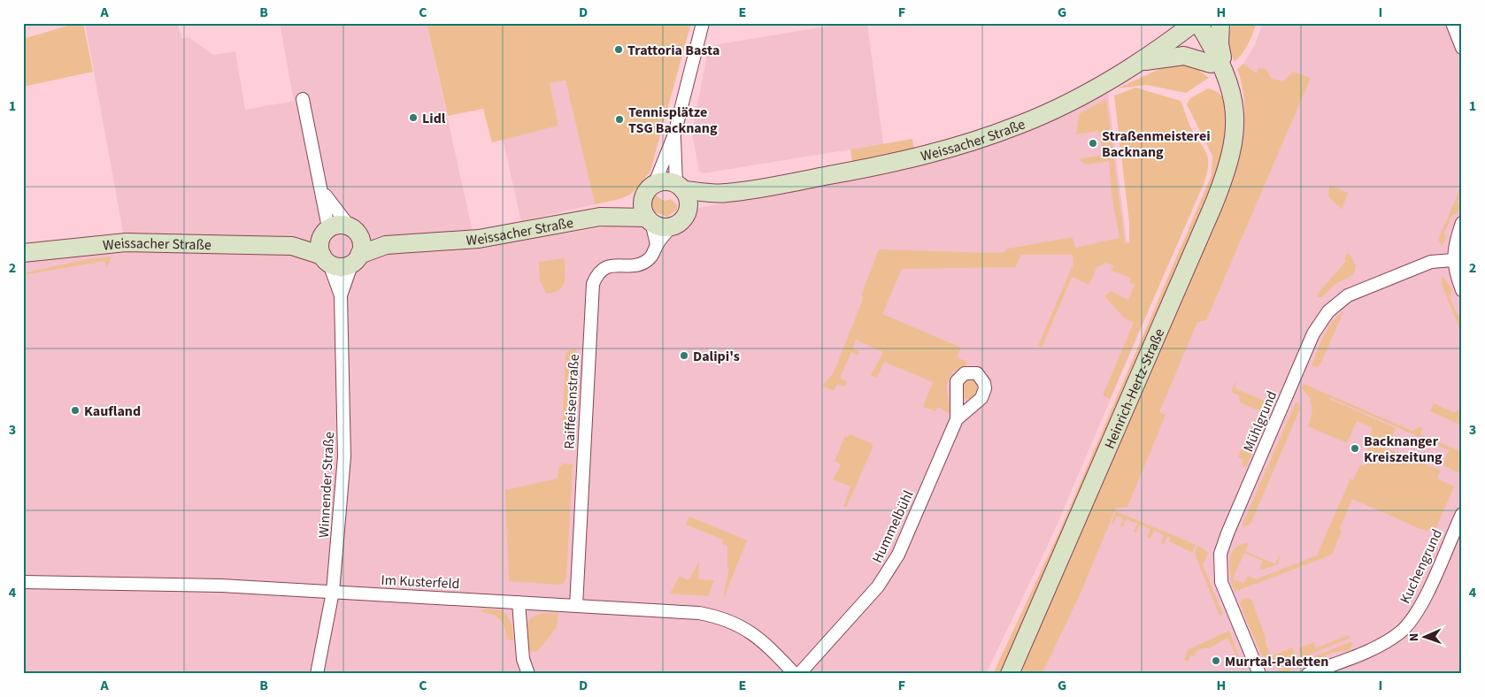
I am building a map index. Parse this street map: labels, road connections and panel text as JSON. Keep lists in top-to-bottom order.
{
  "streets": {
    "street": [
      "Weissacher Straße",
      "Heinrich-Hertz-Straße",
      "Raiffeisenstraße",
      "Mühlgrund",
      "Winnender Straße",
      "Hummelbühl",
      "Kuchengrund",
      "Im Kusterfeld"
    ]
  },
  "crossings": [
    ["Weissacher Straße", "Heinrich-Hertz-Straße"],
    ["Weissacher Straße", "Raiffeisenstraße"],
    ["Weissacher Straße", "Winnender Straße"],
    ["Raiffeisenstraße", "Im Kusterfeld"],
    ["Winnender Straße", "Im Kusterfeld"]
  ],
  "places": [
    "Trattoria Basta",
    "Lidl",
    "Tennisplätze TSG Backnang",
    "Straßenmeisterei Backnang",
    "Dalipi's",
    "Kaufland",
    "Backnanger Kreiszeitung",
    "Murrtal-Paletten"
  ],
  "north": "left",
  "grid": {
    "columns": [
      "A",
      "B",
      "C",
      "D",
      "E",
      "F",
      "G",
      "H",
      "I"
    ],
    "rows": [
      "1",
      "2",
      "3",
      "4"
    ]
  }
}
